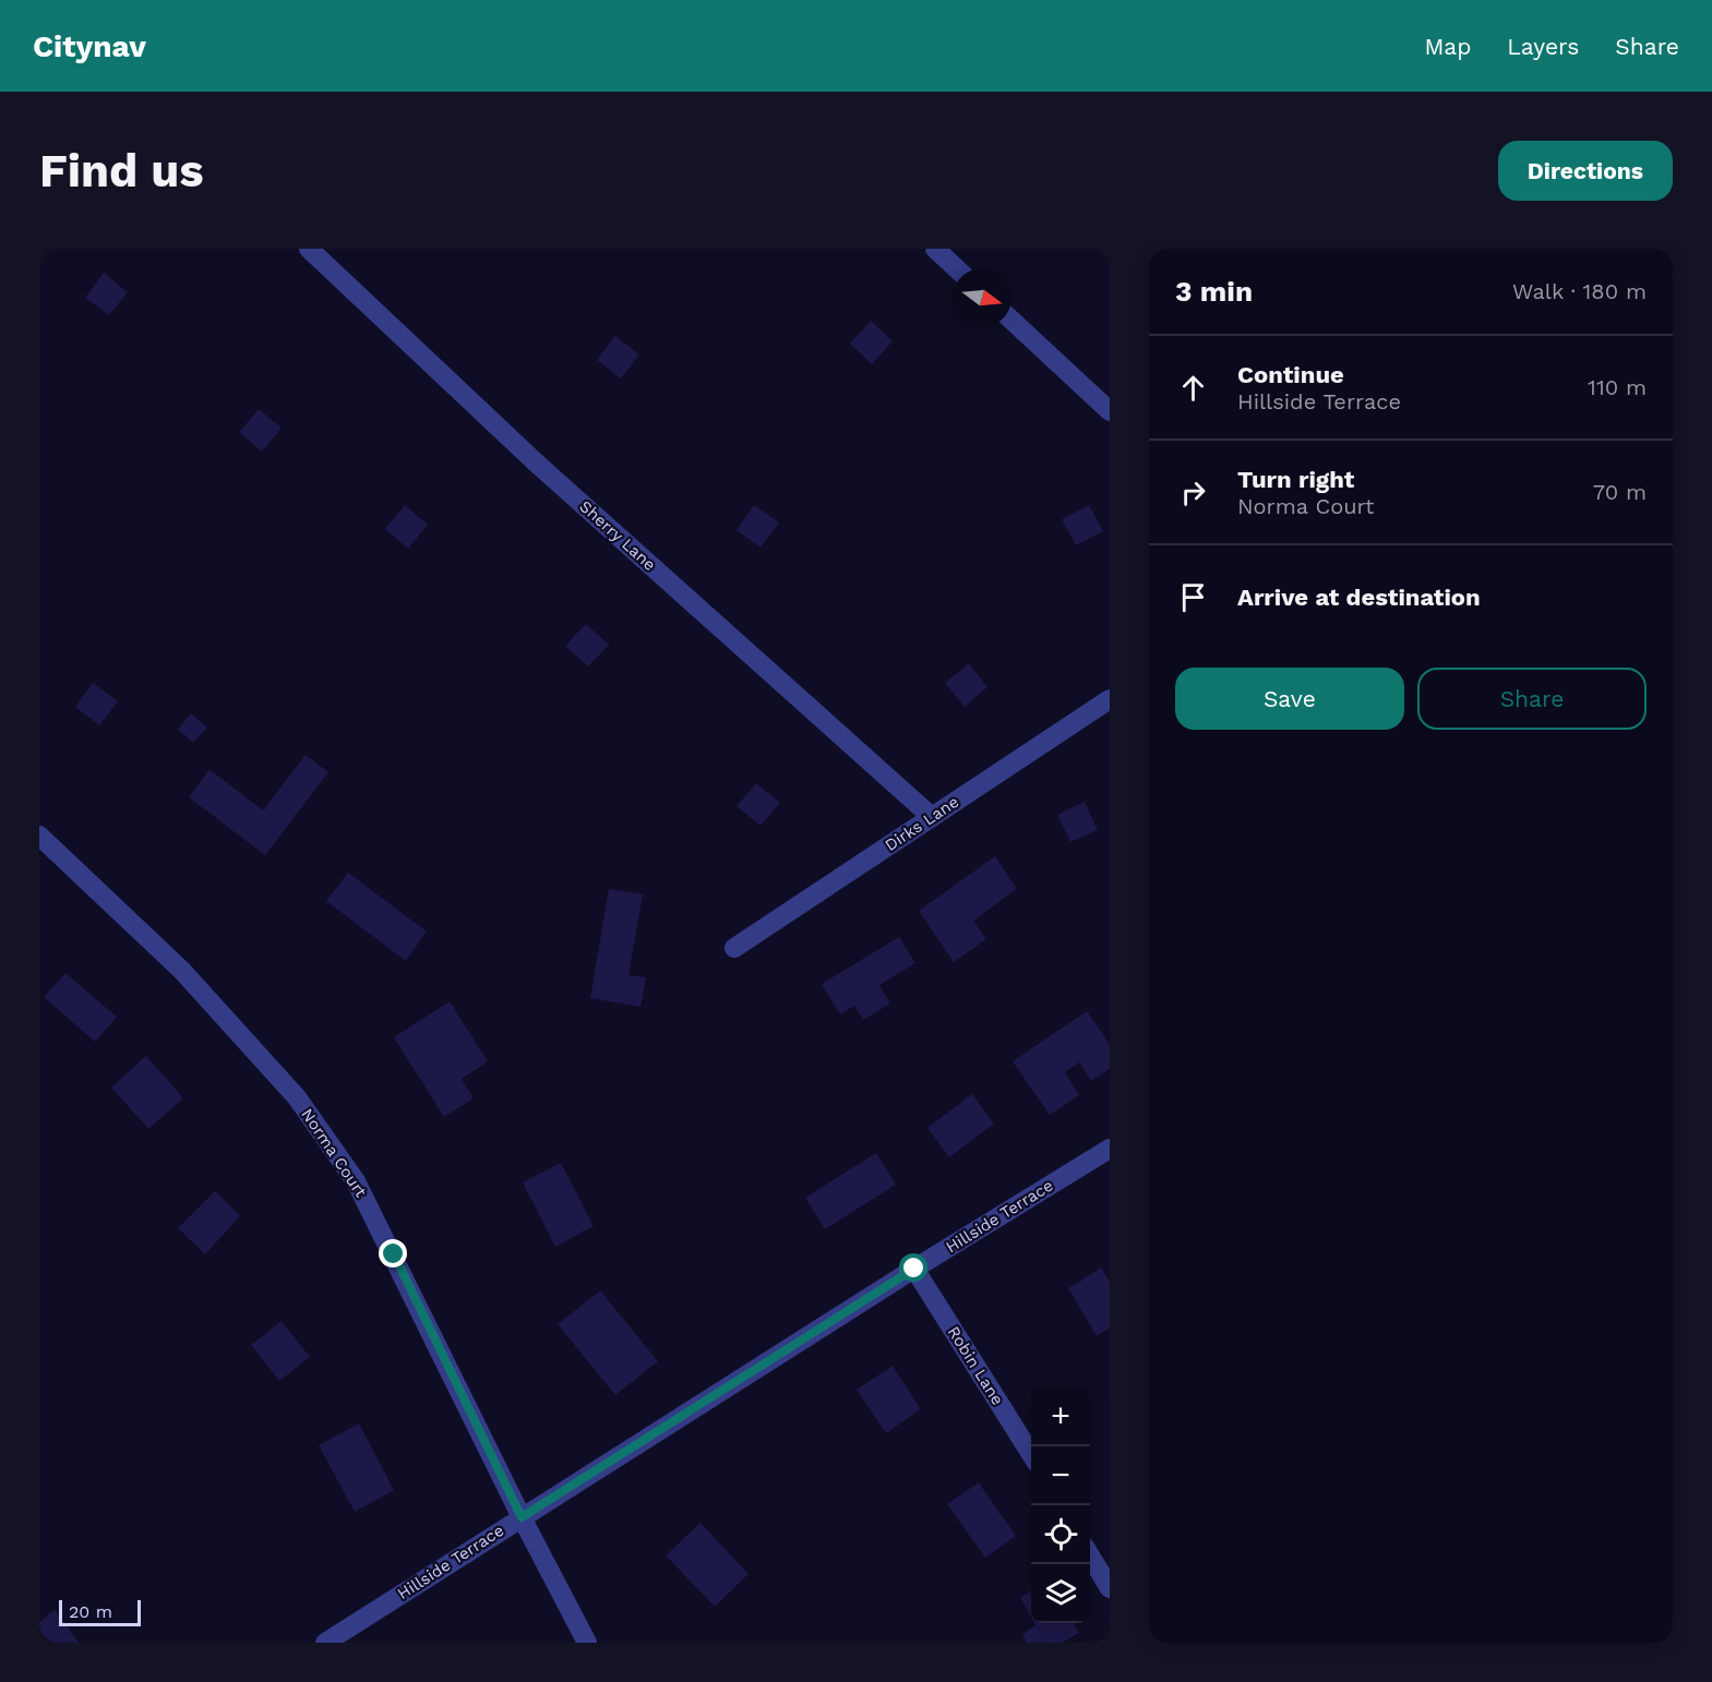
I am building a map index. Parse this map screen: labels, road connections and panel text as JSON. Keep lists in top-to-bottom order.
{
  "streets": {
    "street": [
      "Sherry Lane",
      "Dirks Lane",
      "Norma Court",
      "Hillside Terrace",
      "Robin Lane"
    ]
  },
  "crossings": [
    ["Sherry Lane", "Dirks Lane"],
    ["Norma Court", "Hillside Terrace"],
    ["Hillside Terrace", "Robin Lane"]
  ],
  "scale_bar": "20 m",
  "north": "right",
  "page": {
    "header": "Citynav",
    "nav": ["Map", "Layers", "Share"],
    "buttons": [
      "Directions",
      ["Save", "Share"]
    ],
    "title": "Find us",
    "heading": ["3 min", "Walk · 180 m"],
    "list": [
      ["Continue", "Hillside Terrace", "110 m"],
      ["Turn right", "Norma Court", "70 m"],
      "Arrive at destination"
    ],
    "map_buttons": ["+", "−"],
    "scale": "20 m"
  }
}
